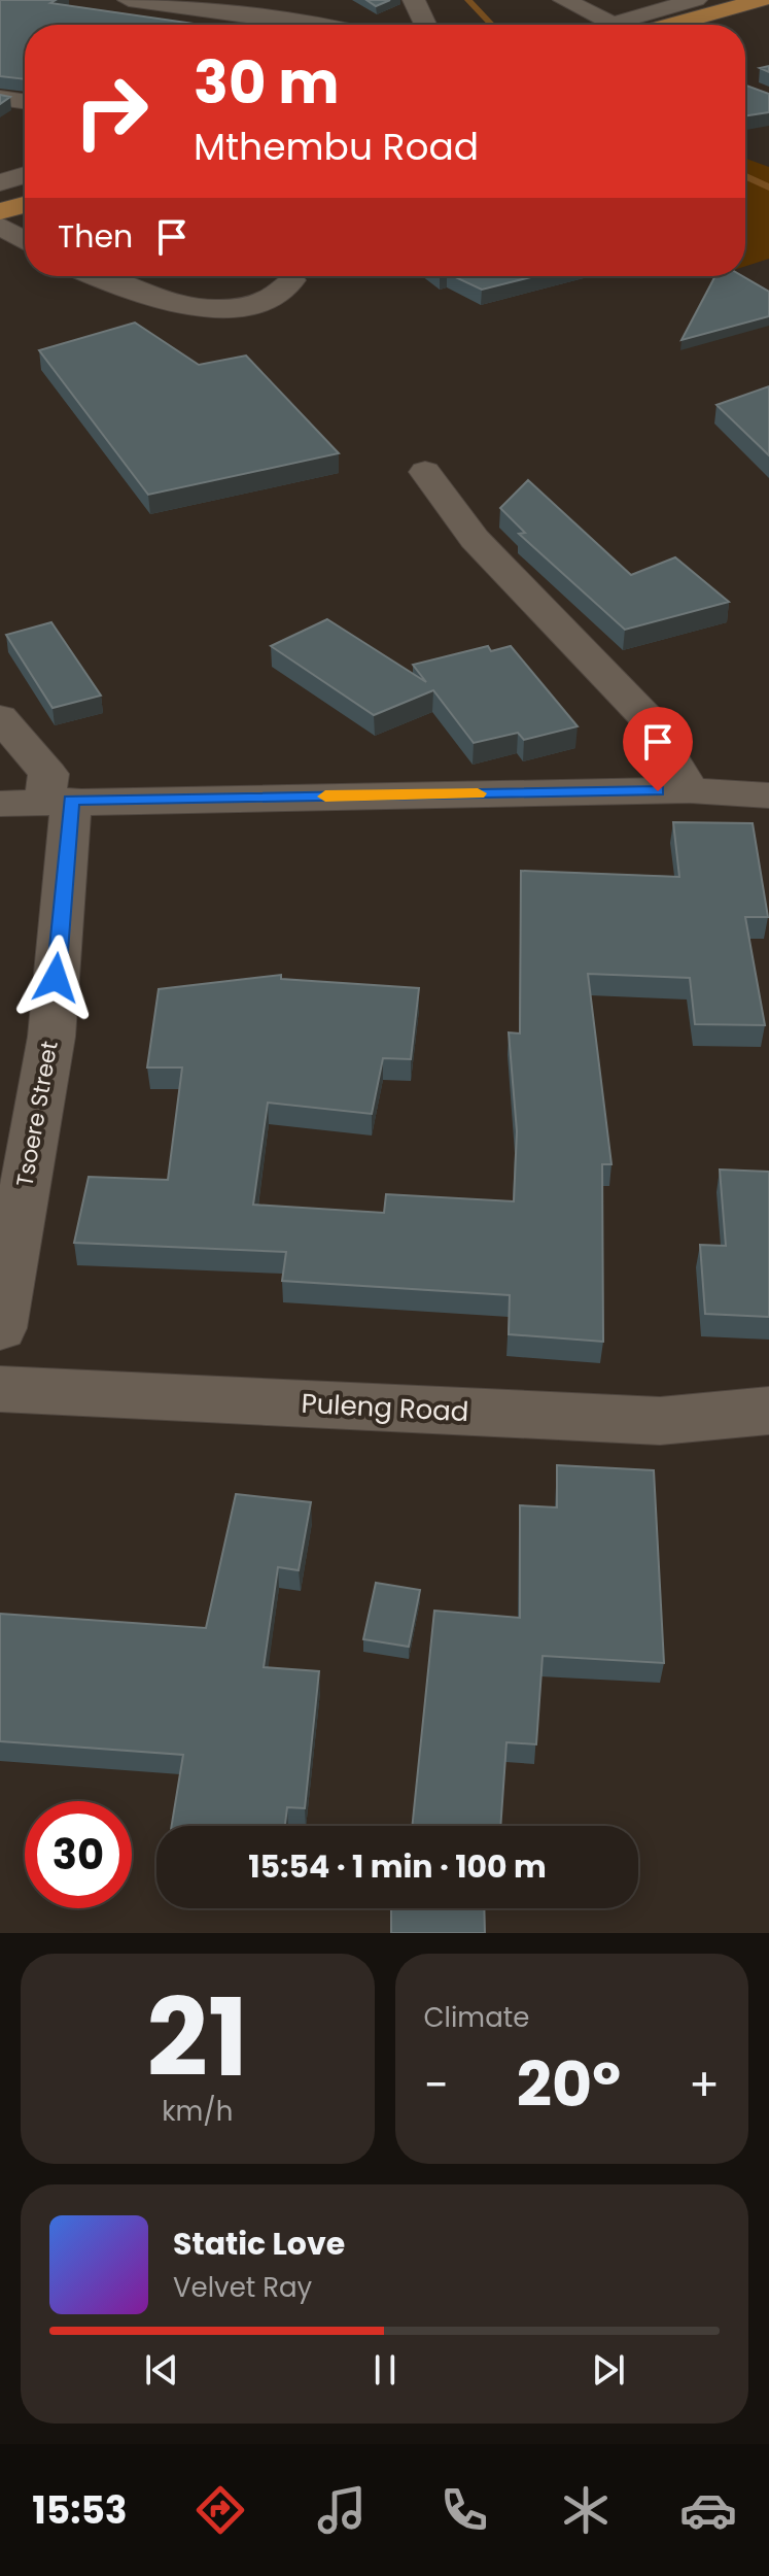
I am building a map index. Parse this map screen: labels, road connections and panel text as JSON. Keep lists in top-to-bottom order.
{
  "streets": {
    "street": ["Tsoere Street", "Puleng Road"]
  },
  "page": {
    "turn": ["30 m", "Mthembu Road"],
    "then": "Then",
    "limit": "30",
    "trip": "15:54 · 1 min · 100 m",
    "tile": [
      ["21", "km/h"],
      "Climate"
    ],
    "heat": ["−", "20°", "+"],
    "song": ["Static Love", "Velvet Ray"],
    "tabs": "15:53"
  }
}
